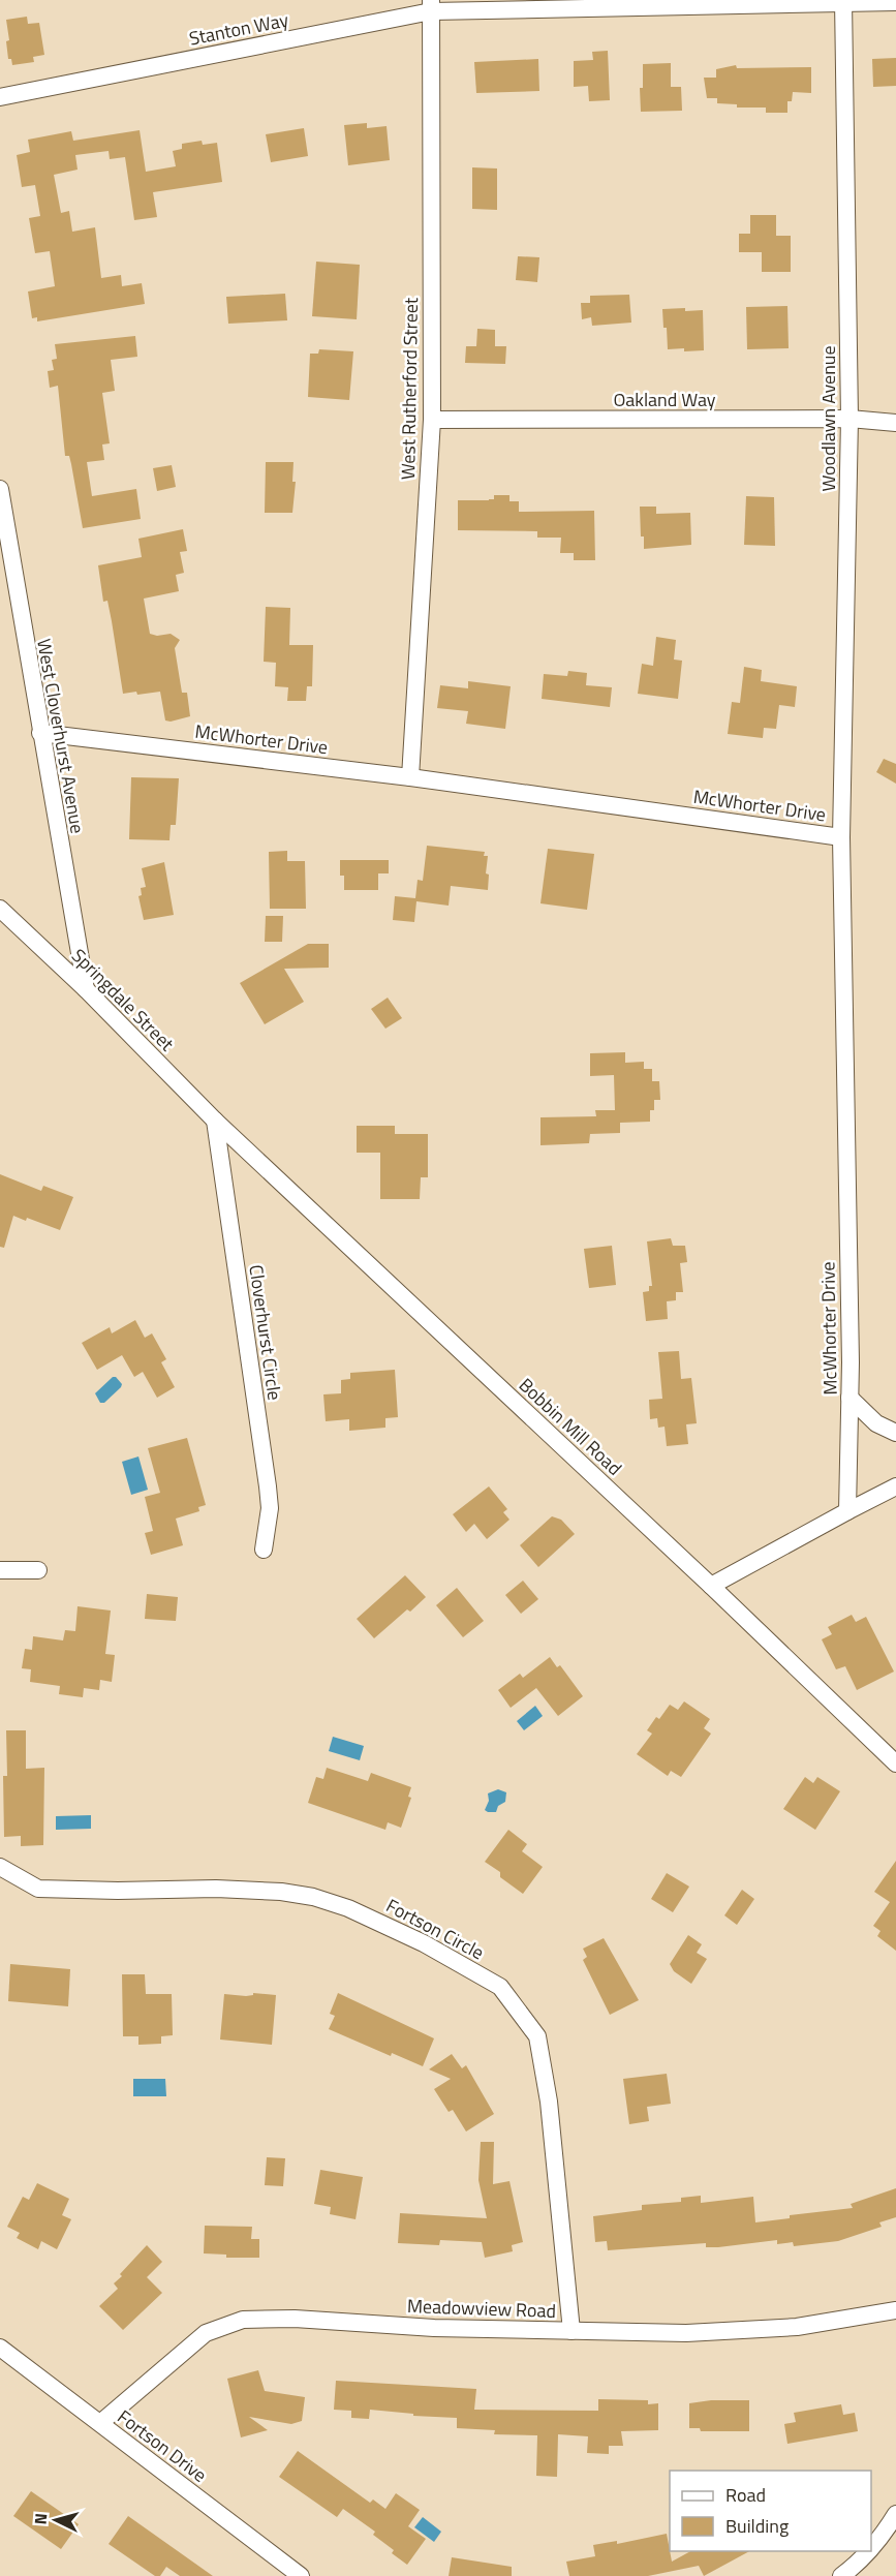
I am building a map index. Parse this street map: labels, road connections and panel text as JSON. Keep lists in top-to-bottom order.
{
  "streets": {
    "street": [
      "Stanton Way",
      "West Rutherford Street",
      "Oakland Way",
      "Woodlawn Avenue",
      "West Cloverhurst Avenue",
      "McWhorter Drive",
      "Springdale Street",
      "Cloverhurst Circle",
      "Bobbin Mill Road",
      "Fortson Circle",
      "Meadowview Road",
      "Fortson Drive"
    ]
  },
  "crossings": [
    ["Stanton Way", "West Rutherford Street"],
    ["Stanton Way", "Woodlawn Avenue"],
    ["West Rutherford Street", "Oakland Way"],
    ["West Rutherford Street", "McWhorter Drive"],
    ["Oakland Way", "Woodlawn Avenue"],
    ["Woodlawn Avenue", "McWhorter Drive"],
    ["West Cloverhurst Avenue", "McWhorter Drive"],
    ["West Cloverhurst Avenue", "Springdale Street"],
    ["Springdale Street", "Cloverhurst Circle"],
    ["Springdale Street", "Bobbin Mill Road"],
    ["Cloverhurst Circle", "Bobbin Mill Road"],
    ["Fortson Circle", "Meadowview Road"],
    ["Meadowview Road", "Fortson Drive"]
  ],
  "legend": ["Road", "Building"],
  "north": "left"
}
